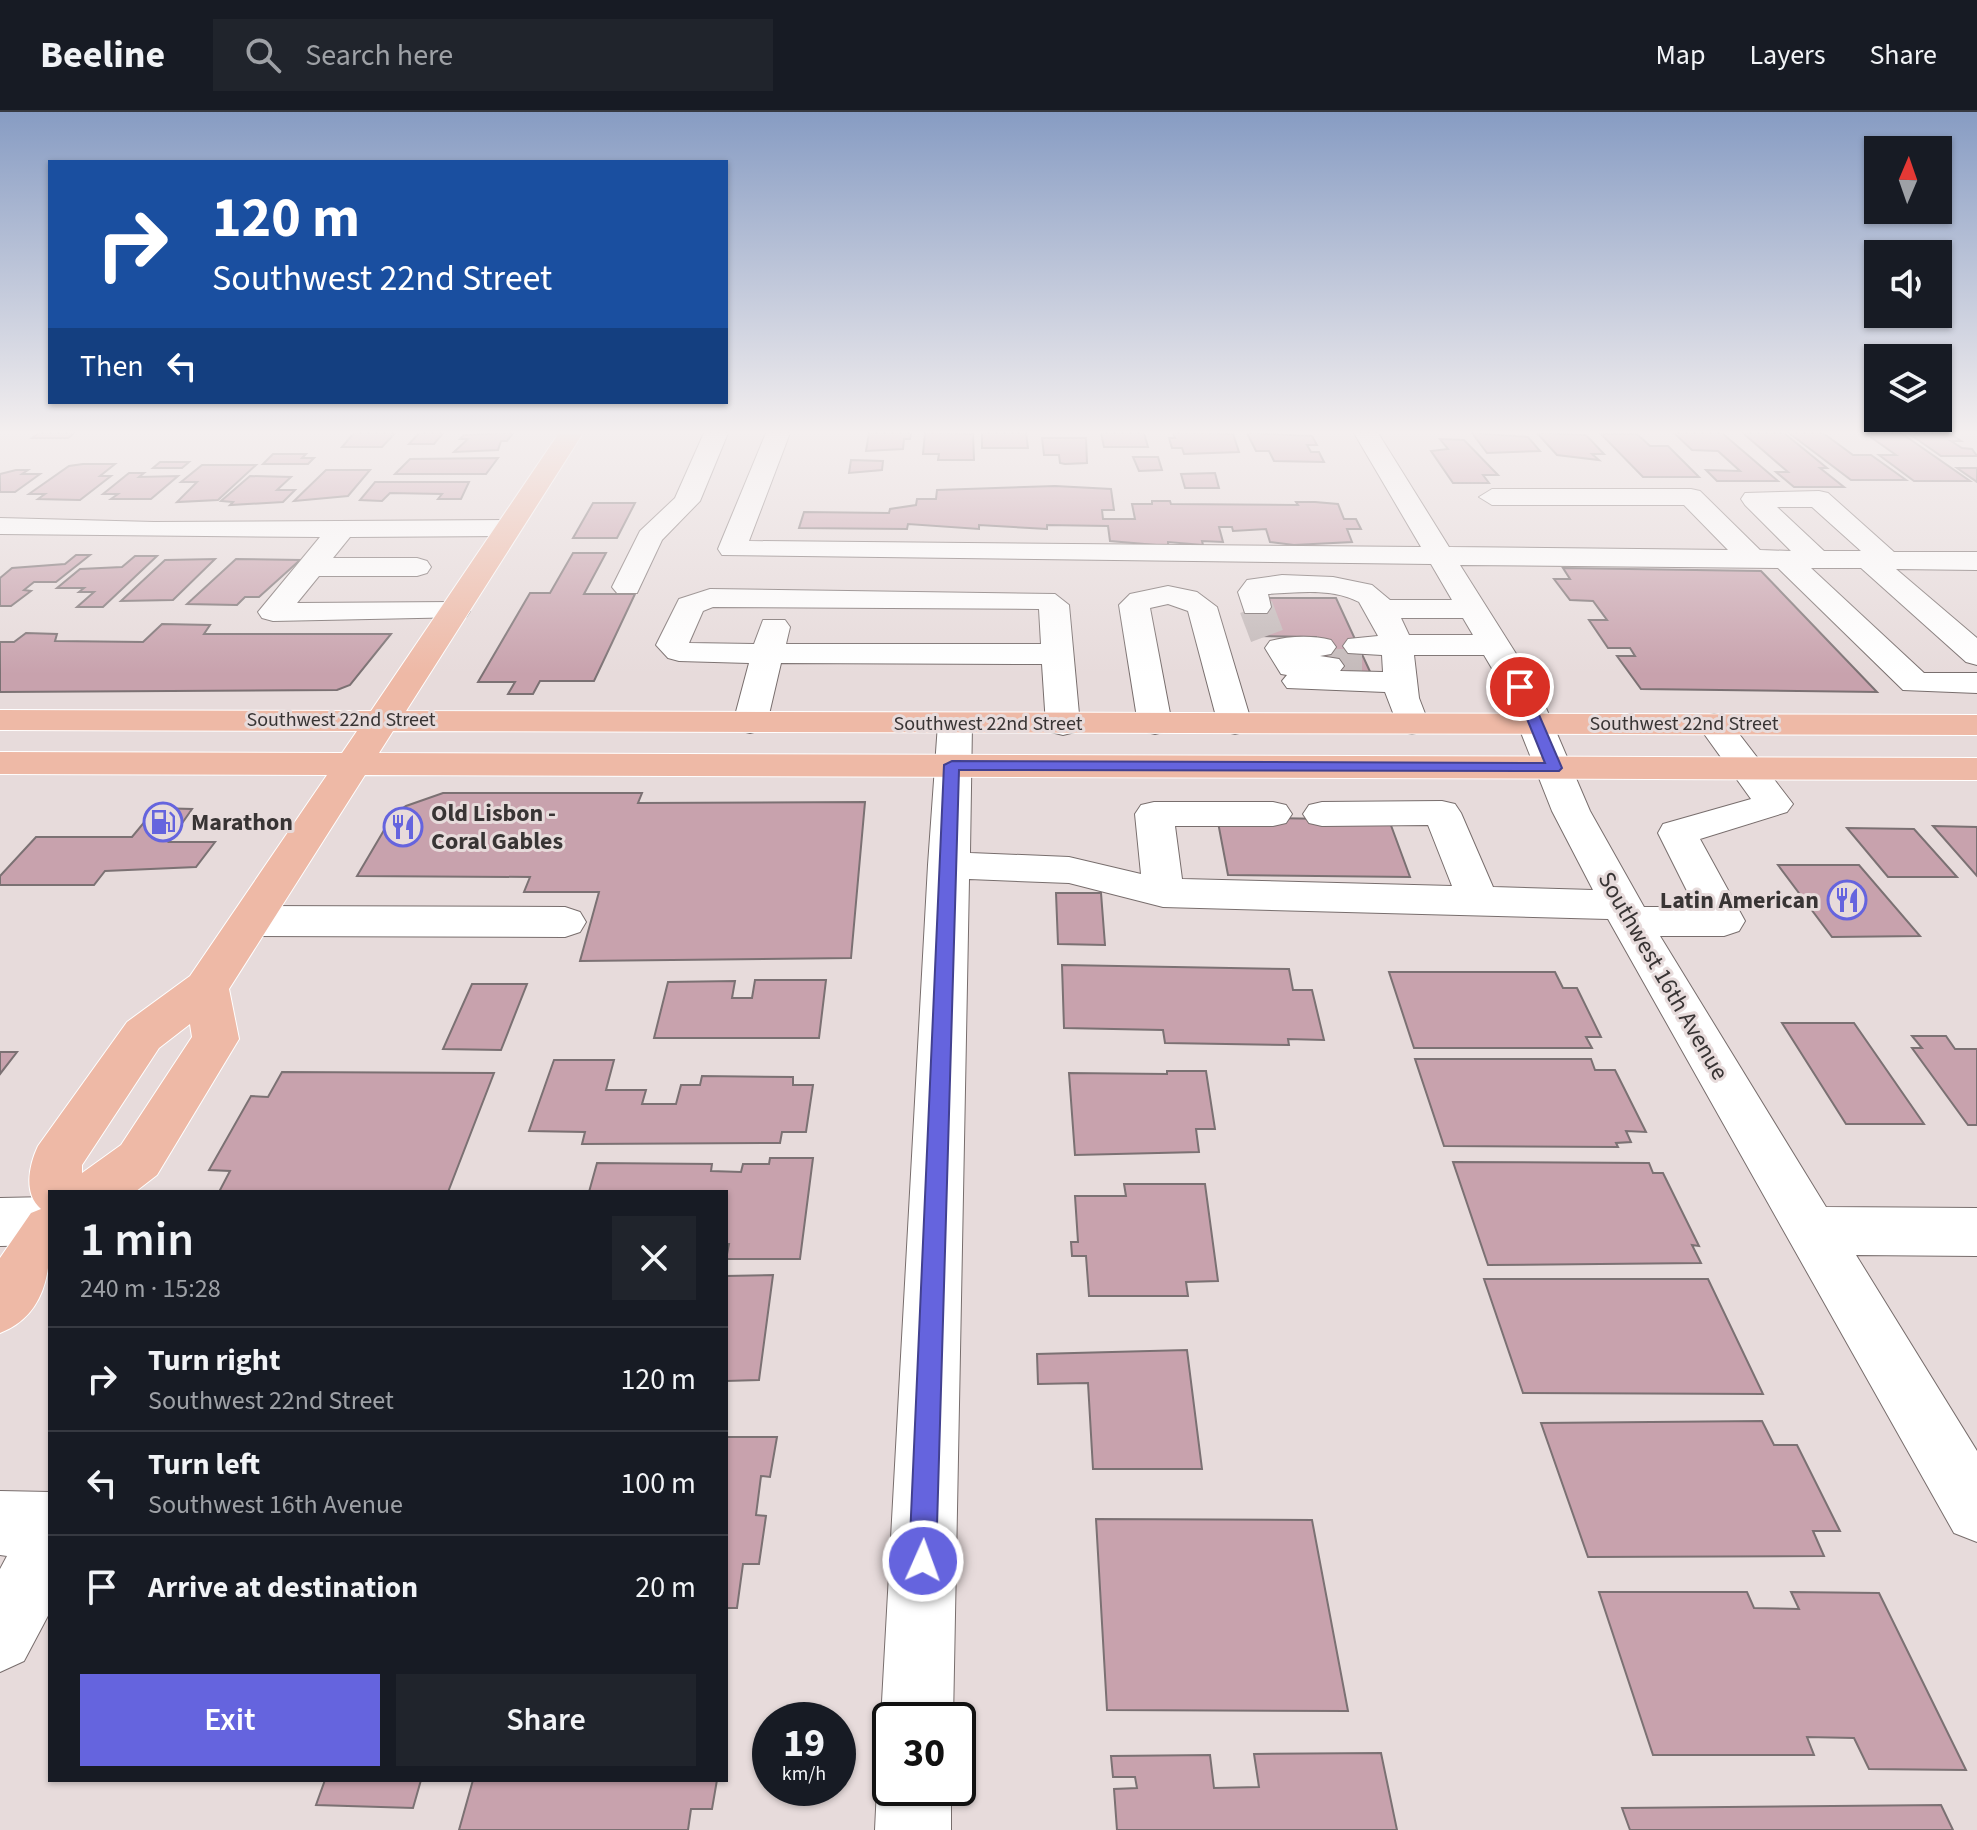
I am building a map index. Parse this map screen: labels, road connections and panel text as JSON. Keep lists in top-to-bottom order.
{
  "streets": {
    "main road": ["Southwest 22nd Street"],
    "street": ["Southwest 16th Avenue"]
  },
  "crossings": [
    ["Southwest 22nd Street", "Southwest 16th Avenue"]
  ],
  "places": {
    "fuel station": ["Marathon"],
    "restaurant": ["Old Lisbon - Coral Gables", "Latin American"]
  },
  "north": "top",
  "page": {
    "header": "Beeline",
    "search": "Search here",
    "nav": ["Map", "Layers", "Share"],
    "turn": ["120 m", "Southwest 22nd Street"],
    "then": "Then",
    "heading": ["1 min", "240 m · 15:28"],
    "list": [
      {
        "name": "Turn right",
        "note": "Southwest 22nd Street",
        "value": "120 m"
      },
      {
        "name": "Turn left",
        "note": "Southwest 16th Avenue",
        "value": "100 m"
      },
      {
        "name": "Arrive at destination",
        "value": "20 m"
      }
    ],
    "buttons": ["Exit", "Share"],
    "speed": "19 km/h",
    "limit": "30"
  }
}
